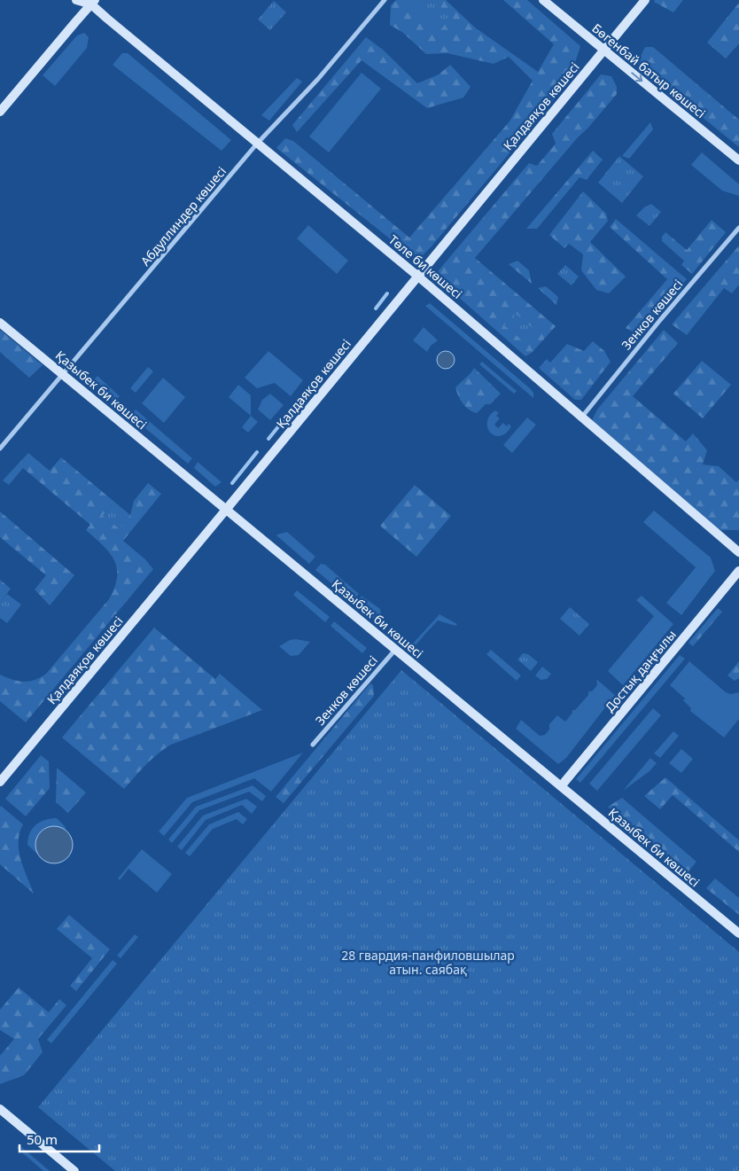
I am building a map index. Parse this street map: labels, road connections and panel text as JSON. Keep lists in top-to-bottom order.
{
  "streets": {
    "street": [
      "Бөгенбай батыр көшесі",
      "Қалдаяқов көшесі",
      "Абдуллиндер көшесі",
      "Төле би көшесі",
      "Зенков көшесі",
      "Қазыбек би көшесі",
      "Достық даңғылы"
    ]
  },
  "crossings": [
    ["Бөгенбай батыр көшесі", "Қалдаяқов көшесі"],
    ["Қалдаяқов көшесі", "Төле би көшесі"],
    ["Қалдаяқов көшесі", "Қазыбек би көшесі"],
    ["Абдуллиндер көшесі", "Төле би көшесі"],
    ["Абдуллиндер көшесі", "Қазыбек би көшесі"],
    ["Төле би көшесі", "Зенков көшесі"],
    ["Зенков көшесі", "Қазыбек би көшесі"],
    ["Қазыбек би көшесі", "Достық даңғылы"]
  ],
  "one_way": ["Бөгенбай батыр көшесі"],
  "parks": ["28 гвардия-панфиловшылар атын. саябақ"],
  "scale_bar": "50 m"
}
